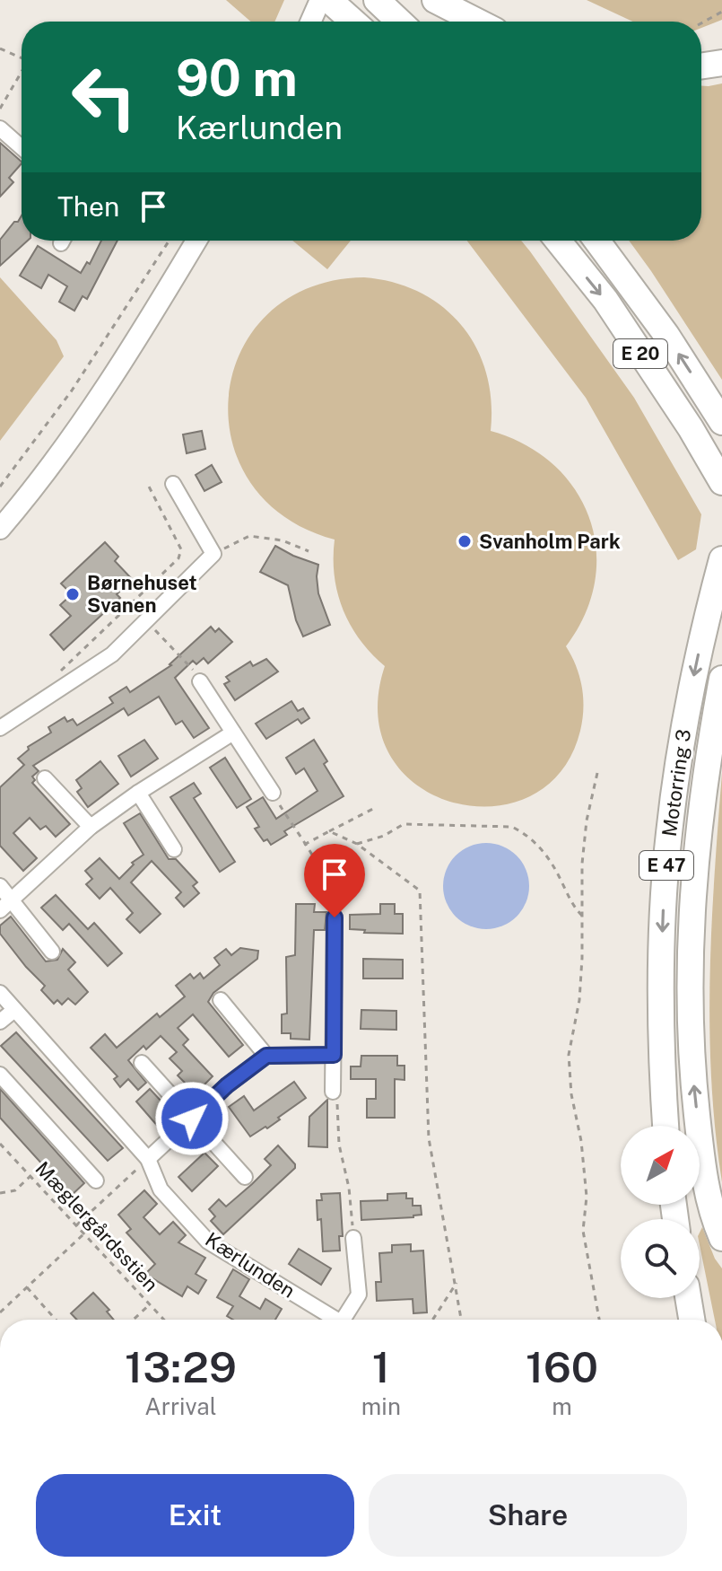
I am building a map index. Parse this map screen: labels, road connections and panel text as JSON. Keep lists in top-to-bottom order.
{
  "streets": {
    "highway": ["E 20", "Motorring 3", "E 47"],
    "street": ["Kærlunden"],
    "path": ["Mæglergårdsstien"]
  },
  "places": ["Svanholm Park", "Børnehuset Svanen"],
  "north": "top right",
  "page": {
    "turn": ["90 m", "Kærlunden"],
    "then": "Then",
    "eta": [
      "13:29",
      "Arrival",
      "1",
      "min",
      "160",
      "m"
    ],
    "buttons": ["Exit", "Share"]
  }
}
